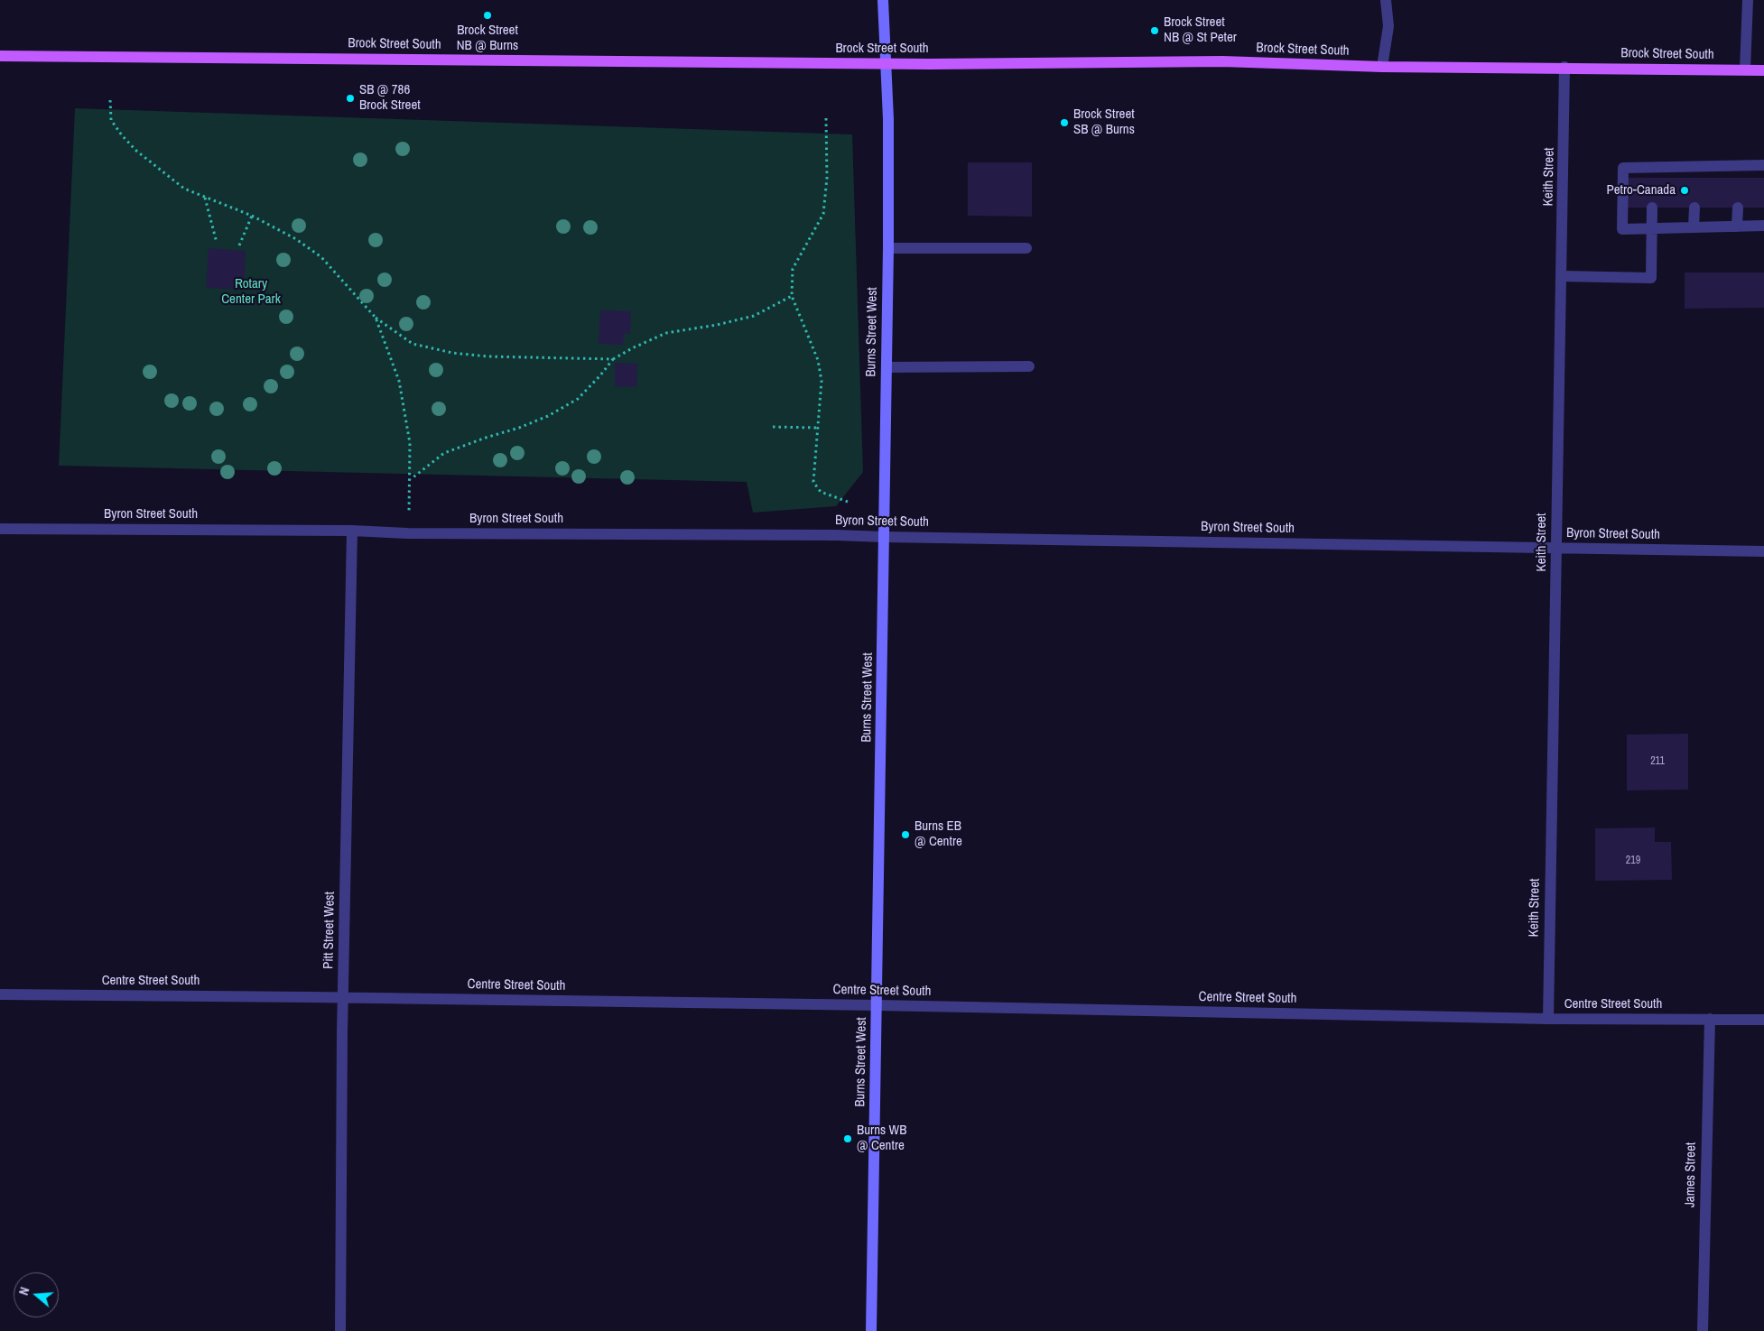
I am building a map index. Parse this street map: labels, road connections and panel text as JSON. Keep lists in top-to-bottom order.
{
  "streets": {
    "main road": ["Brock Street South"],
    "street": [
      "Keith Street",
      "Burns Street West",
      "Byron Street South",
      "Pitt Street West",
      "Centre Street South",
      "James Street"
    ]
  },
  "crossings": [
    ["Brock Street South", "Keith Street"],
    ["Brock Street South", "Burns Street West"],
    ["Keith Street", "Byron Street South"],
    ["Keith Street", "Centre Street South"],
    ["Burns Street West", "Byron Street South"],
    ["Burns Street West", "Centre Street South"],
    ["Byron Street South", "Pitt Street West"],
    ["Pitt Street West", "Centre Street South"],
    ["Centre Street South", "James Street"]
  ],
  "parks": ["Rotary Center Park"],
  "places": [
    "Brock Street NB @ Burns",
    "Brock Street NB @ St Peter",
    "SB @ 786 Brock Street",
    "Brock Street SB @ Burns",
    "Petro-Canada",
    "Burns EB @ Centre",
    "Burns WB @ Centre"
  ],
  "house_numbers": ["211", "219"],
  "north": "left"
}
